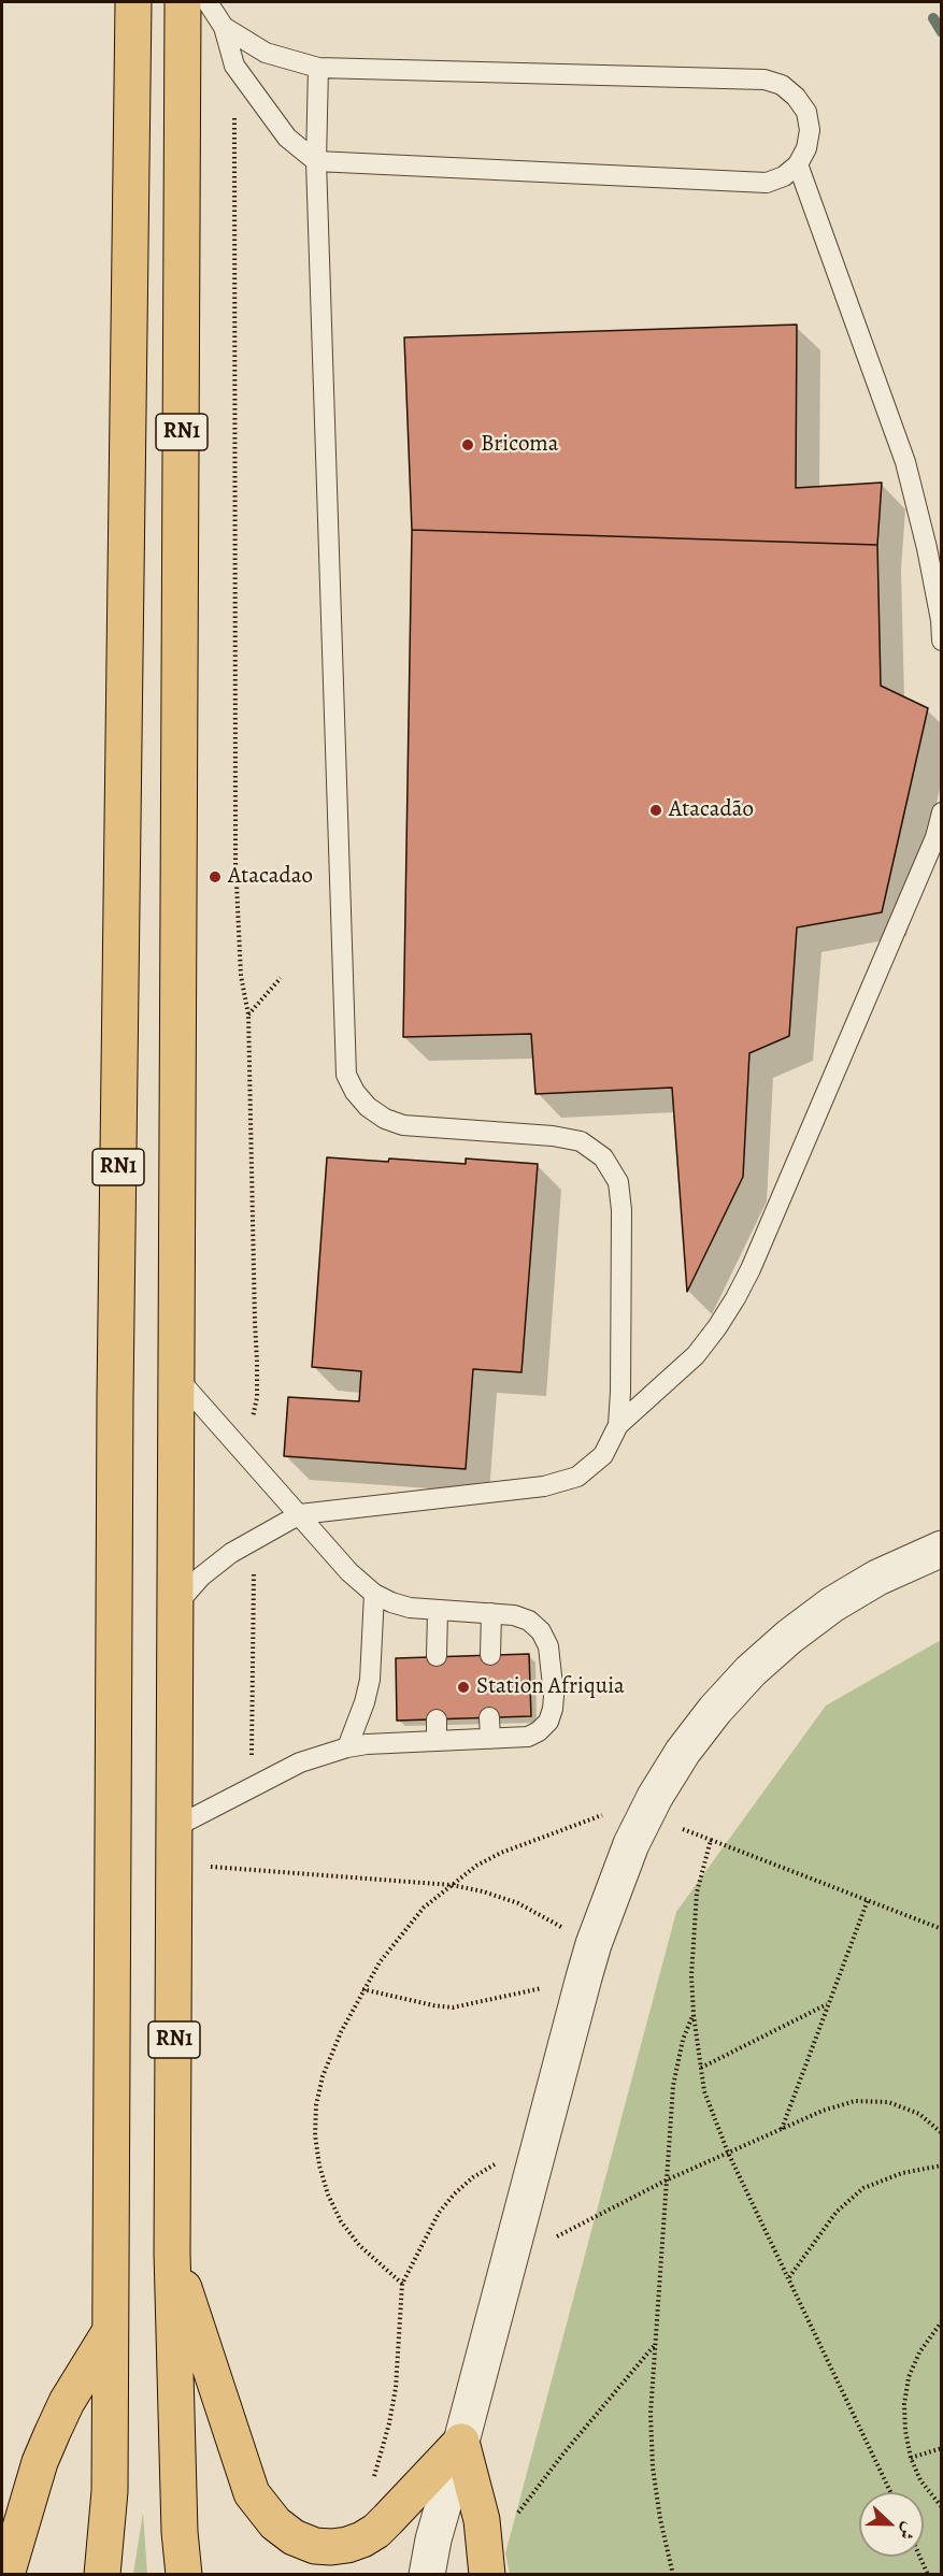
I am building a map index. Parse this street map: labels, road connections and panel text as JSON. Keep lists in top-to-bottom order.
{
  "streets": {
    "main road": ["RN1"]
  },
  "places": [
    "Bricoma",
    "Atacadão",
    "Atacadao",
    "Station Afriquia"
  ],
  "north": "right"
}
